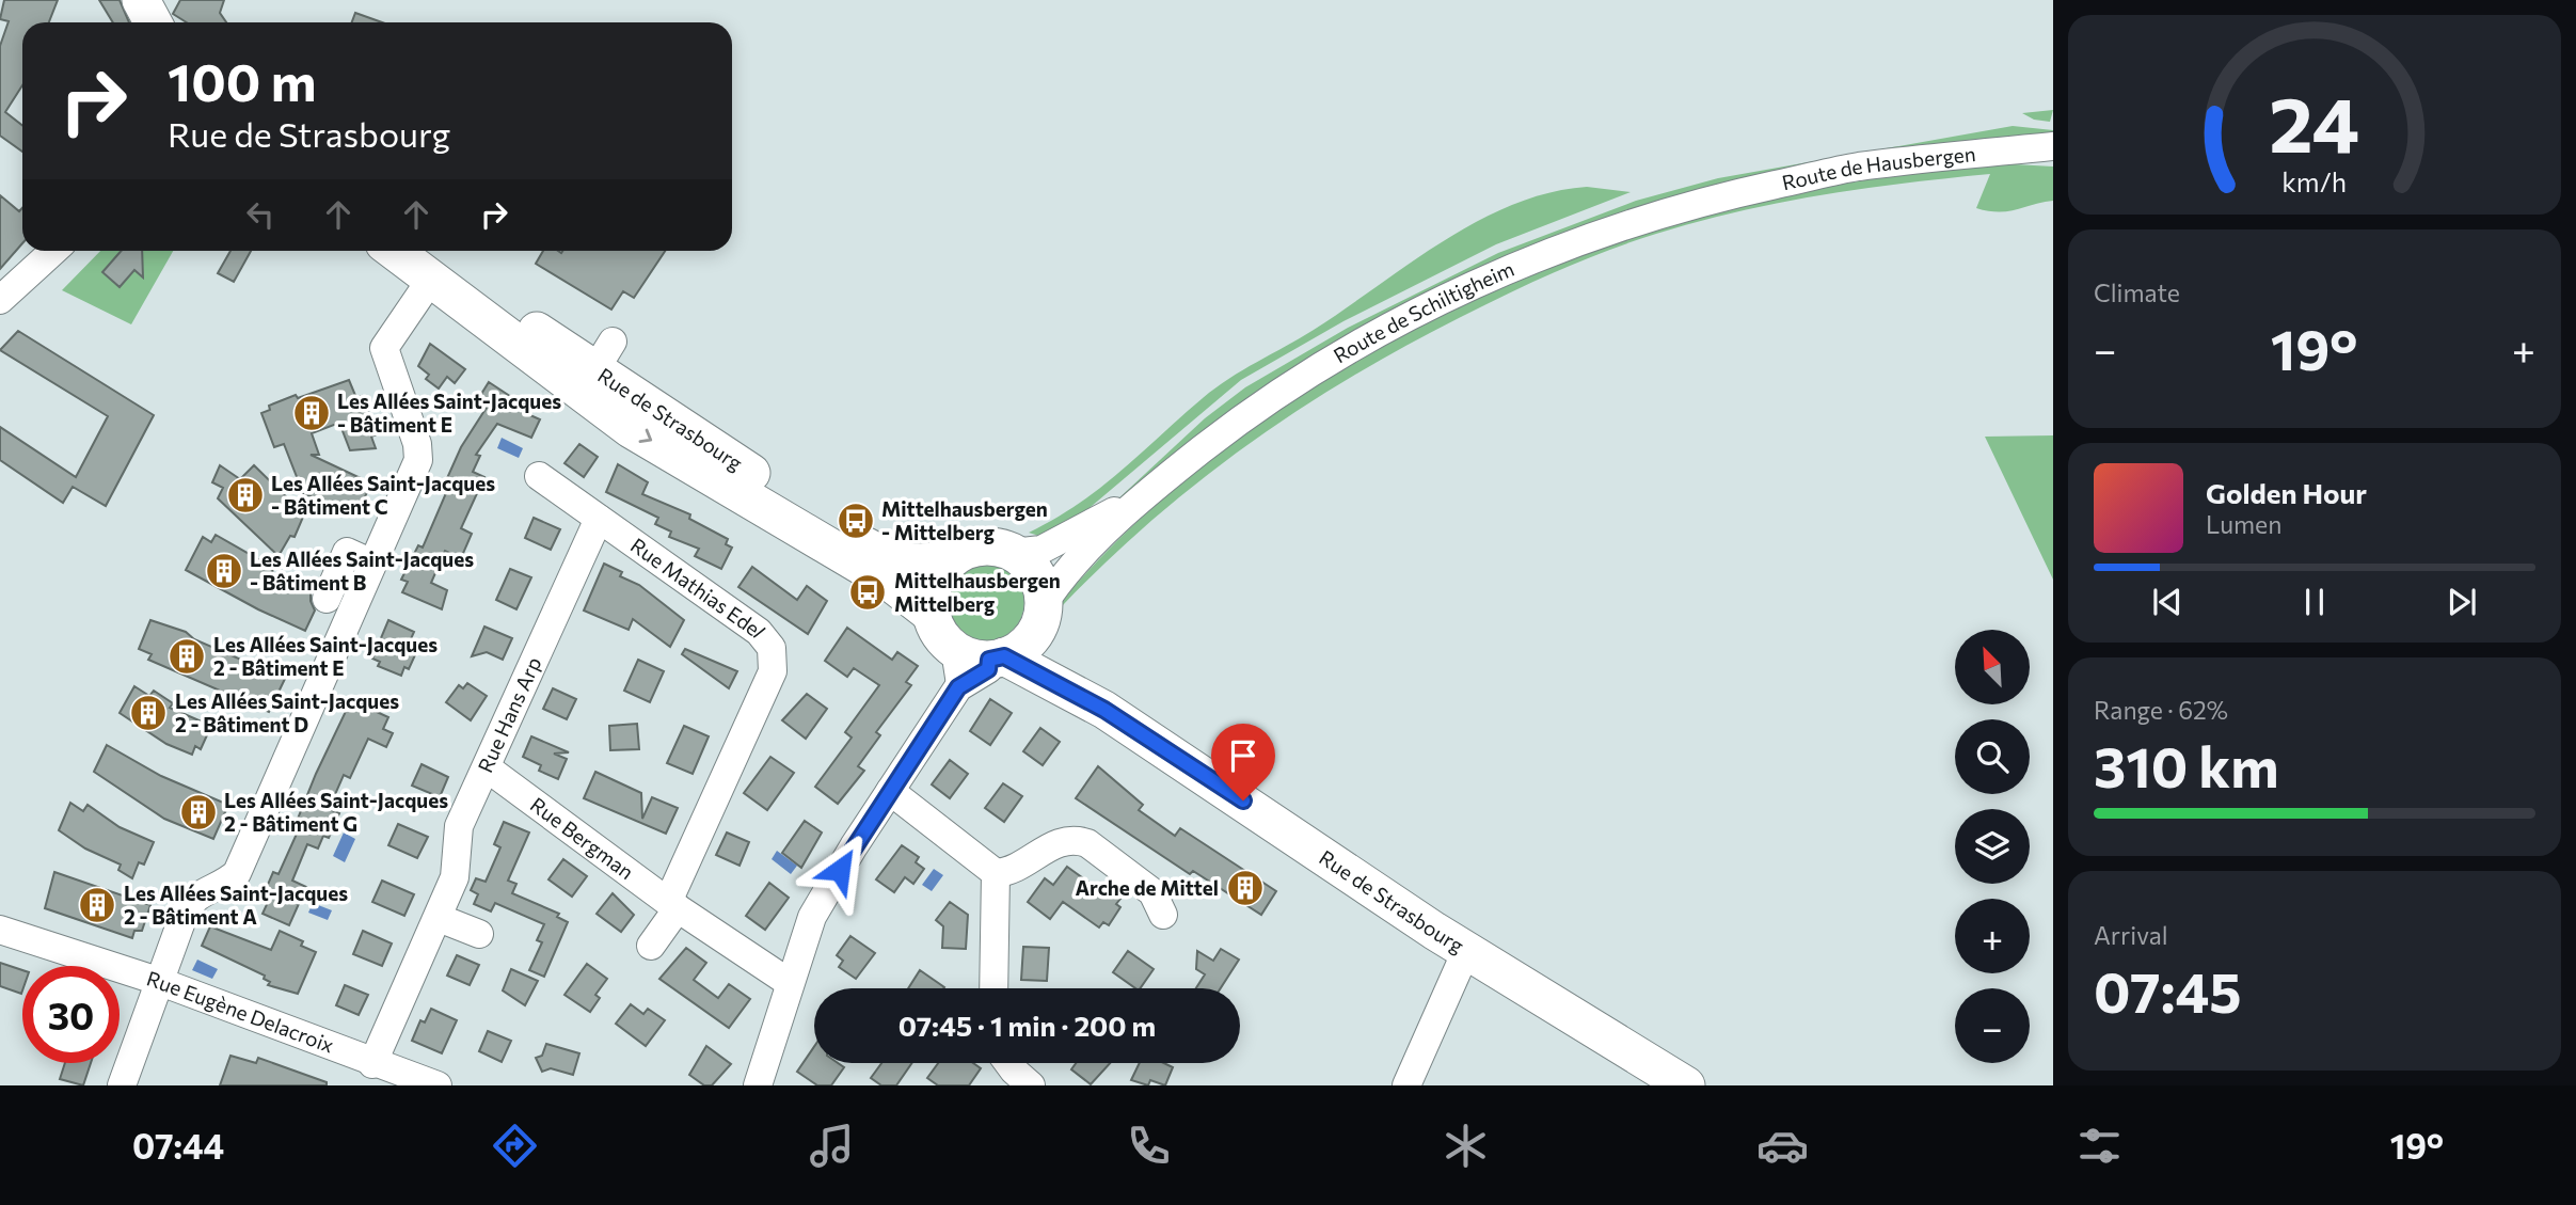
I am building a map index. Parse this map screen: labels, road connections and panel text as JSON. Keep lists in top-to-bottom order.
{
  "streets": {
    "main road": ["Rue de Strasbourg"],
    "street": [
      "Route de Hausbergen",
      "Route de Schiltigheim",
      "Rue Mathias Edel",
      "Rue Hans Arp",
      "Rue Bergman",
      "Rue Eugène Delacroix"
    ]
  },
  "crossings": [
    ["Route de Hausbergen", "Route de Schiltigheim"],
    ["Route de Schiltigheim", "Rue de Strasbourg"],
    ["Rue Mathias Edel", "Rue Hans Arp"],
    ["Rue Mathias Edel", "Rue Bergman"],
    ["Rue Hans Arp", "Rue Bergman"],
    ["Rue Hans Arp", "Rue Eugène Delacroix"]
  ],
  "places": {
    "building": [
      "Les Allées Saint-Jacques - Bâtiment E",
      "Les Allées Saint-Jacques - Bâtiment C",
      "Les Allées Saint-Jacques - Bâtiment B",
      "Les Allées Saint-Jacques 2 - Bâtiment E",
      "Les Allées Saint-Jacques 2 - Bâtiment D",
      "Les Allées Saint-Jacques 2 - Bâtiment G",
      "Arche de Mittel",
      "Les Allées Saint-Jacques 2 - Bâtiment A"
    ],
    "bus stop": ["Mittelhausbergen - Mittelberg", "Mittelhausbergen Mittelberg"]
  },
  "north": "top left",
  "page": {
    "turn": ["100 m", "Rue de Strasbourg"],
    "tile": [
      "Climate",
      ["Range · 62%", "310 km"],
      ["Arrival", "07:45"]
    ],
    "heat": ["−", "19°", "+"],
    "song": ["Golden Hour", "Lumen"],
    "map_buttons": ["+", "−"],
    "limit": "30",
    "trip": "07:45 · 1 min · 200 m",
    "tabs": ["07:44", "19°"],
    "gauge": ["24", "km/h"]
  }
}
